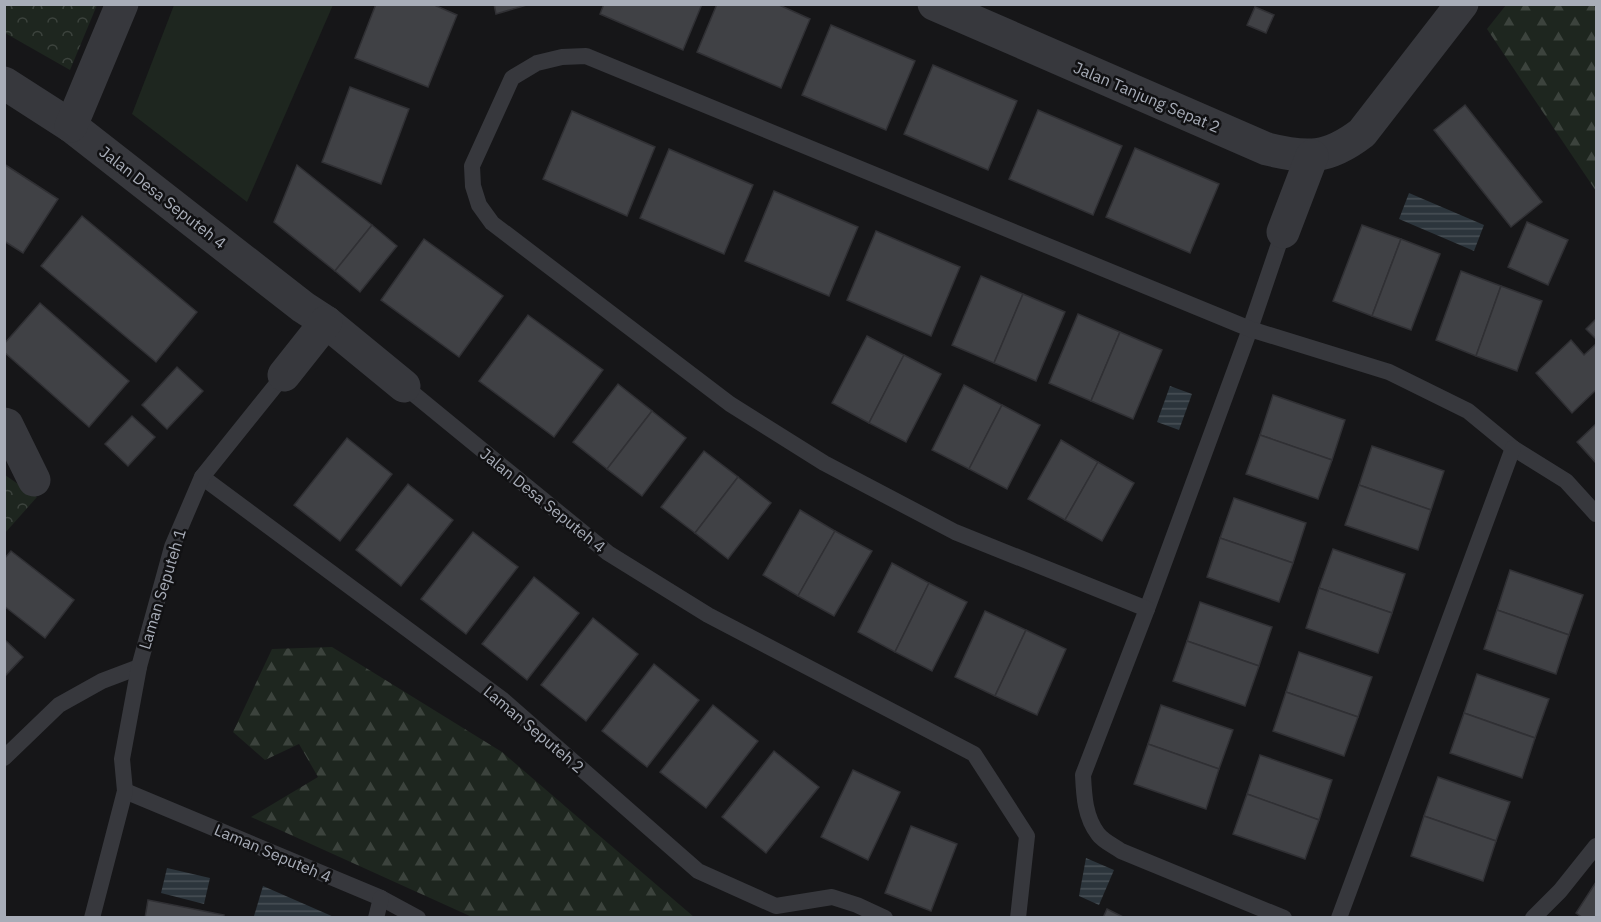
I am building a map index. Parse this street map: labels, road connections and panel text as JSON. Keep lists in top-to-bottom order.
{
  "streets": {
    "street": ["Jalan Tanjung Sepat 2", "Jalan Desa Seputeh 4", "Laman Seputeh 1"],
    "lane": ["Laman Seputeh 2", "Laman Seputeh 4"]
  },
  "crossings": [
    ["Jalan Desa Seputeh 4", "Laman Seputeh 1"],
    ["Laman Seputeh 1", "Laman Seputeh 2"]
  ]
}
